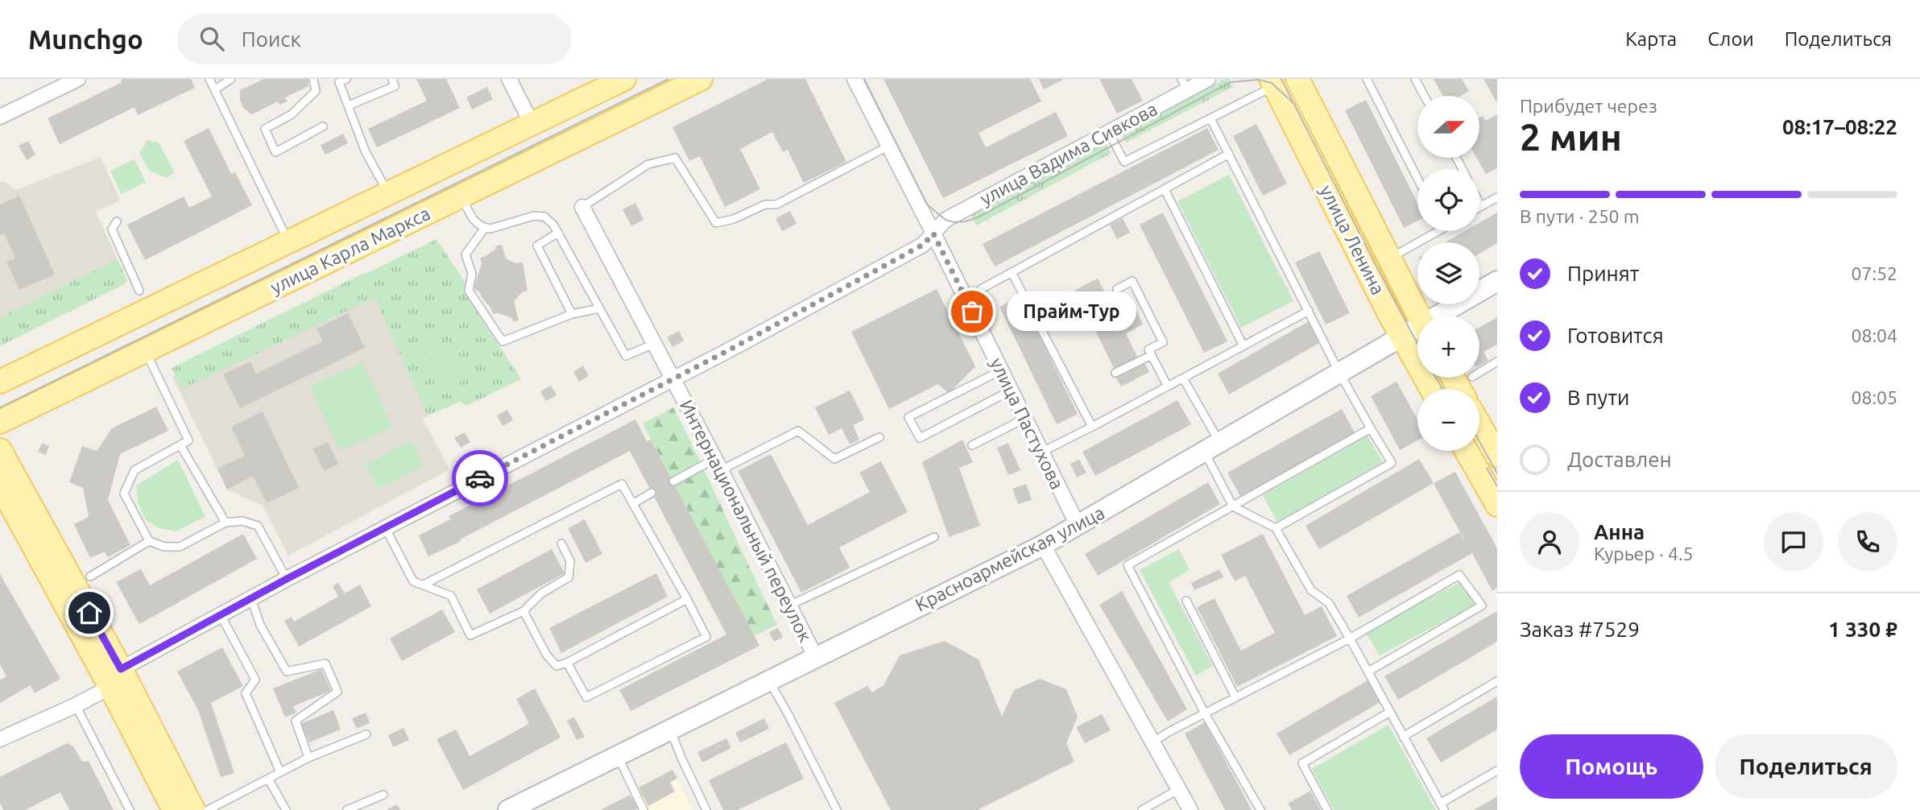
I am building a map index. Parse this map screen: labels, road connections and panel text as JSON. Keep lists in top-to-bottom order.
{
  "streets": {
    "main road": ["улица Ленина", "улица Карла Маркса"],
    "street": [
      "улица Вадима Сивкова",
      "улица Пастухова",
      "Интернациональный переулок",
      "Красноармейская улица"
    ]
  },
  "crossings": [
    ["улица Вадима Сивкова", "улица Пастухова"],
    ["улица Вадима Сивкова", "Интернациональный переулок"],
    ["улица Ленина", "Красноармейская улица"],
    ["улица Пастухова", "Красноармейская улица"],
    ["Интернациональный переулок", "Красноармейская улица"]
  ],
  "places": ["Прайм-Тур"],
  "north": "right",
  "page": {
    "header": "Munchgo",
    "search": "Поиск",
    "nav": ["Карта", "Слои", "Поделиться"],
    "heading": ["2 мин", "Прибудет через", "08:17–08:22"],
    "panel": [
      "Анна",
      "Курьер · 4.5",
      "Заказ #7529",
      "1 330 ₽"
    ],
    "map_buttons": ["+", "−"],
    "bar": "В пути · 250 m",
    "list": [
      ["Принят", "07:52"],
      ["Готовится", "08:04"],
      ["В пути", "08:05"],
      "Доставлен"
    ],
    "bubble": "Прайм-Тур",
    "buttons": ["Помощь", "Поделиться"]
  }
}
